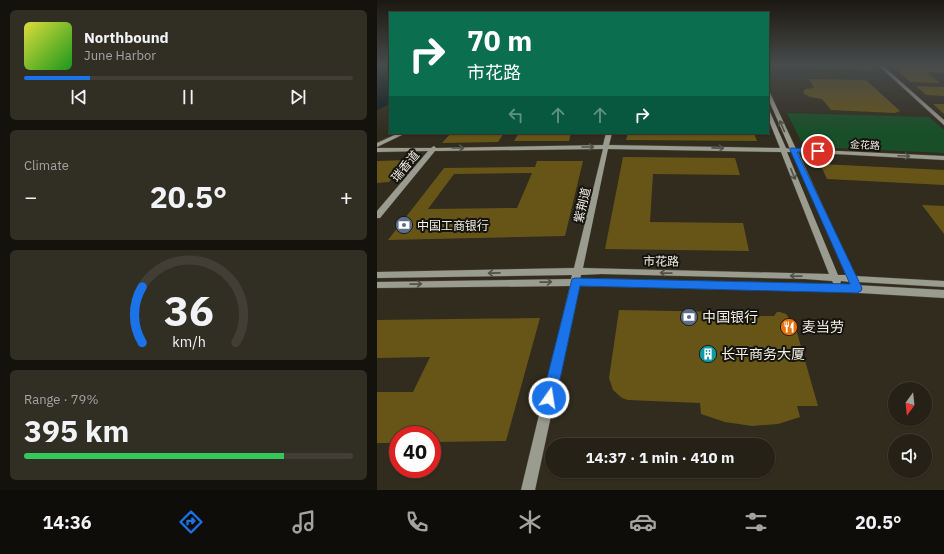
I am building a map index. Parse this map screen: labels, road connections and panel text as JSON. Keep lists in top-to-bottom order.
{
  "streets": {
    "main road": [
      "金花路",
      "瑞香道",
      "紫荆道",
      "市花路"
    ]
  },
  "crossings": [
    ["金花路", "瑞香道"],
    ["金花路", "紫荆道"],
    ["紫荆道", "市花路"]
  ],
  "one_way": ["金花路"],
  "places": {
    "bank": ["中国工商银行", "中国银行"],
    "restaurant": ["麦当劳"],
    "building": ["长平商务大厦"]
  },
  "north": "bottom",
  "page": {
    "turn": ["70 m", "市花路"],
    "song": ["Northbound", "June Harbor"],
    "tile": [
      "Climate",
      ["Range · 79%", "395 km"]
    ],
    "heat": ["−", "20.5°", "+"],
    "limit": "40",
    "trip": "14:37 · 1 min · 410 m",
    "tabs": ["14:36", "20.5°"],
    "gauge": ["36", "km/h"]
  }
}
